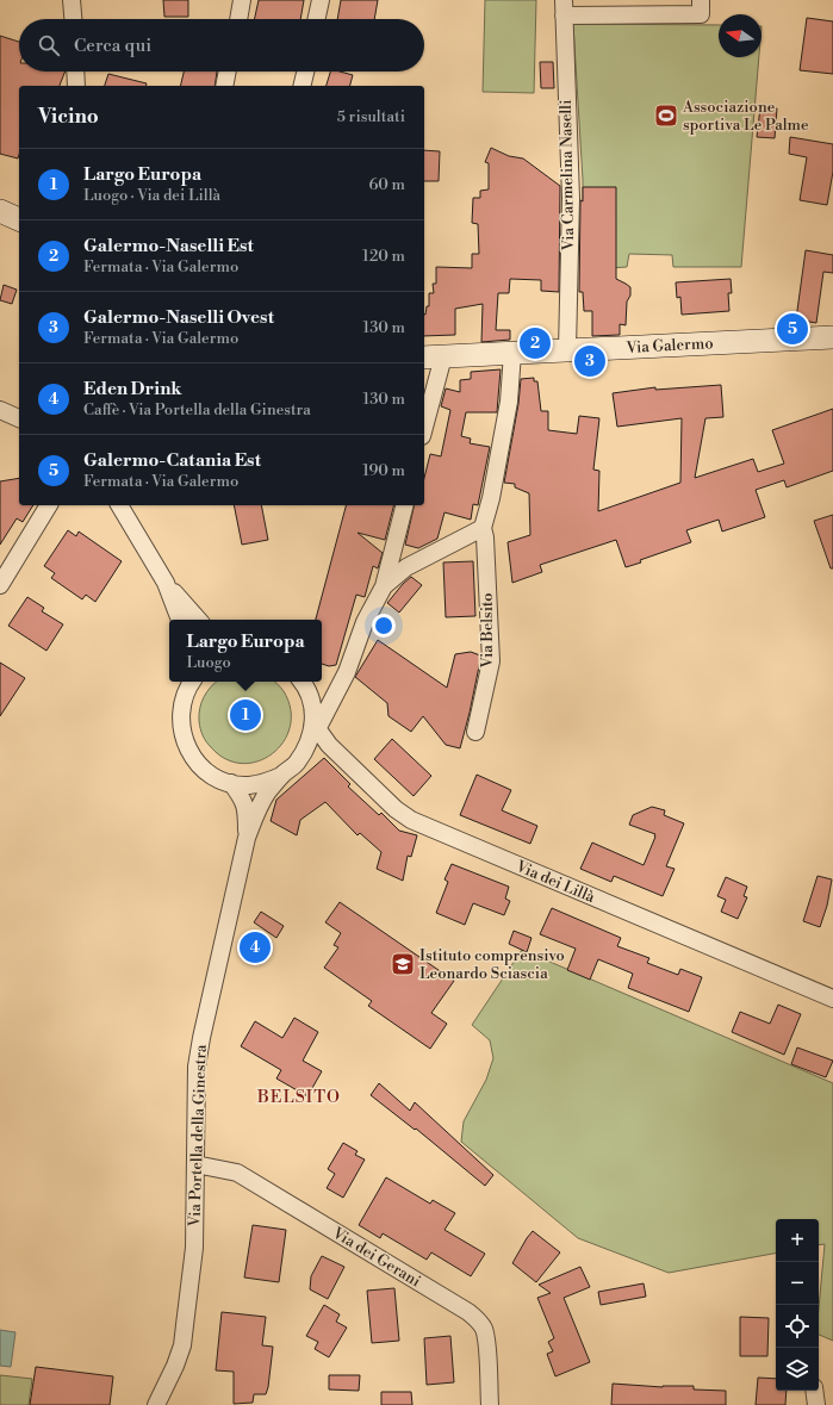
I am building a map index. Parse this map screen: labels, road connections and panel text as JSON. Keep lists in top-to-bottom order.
{
  "streets": {
    "main road": ["Via Galermo"],
    "street": [
      "Via Carmelina Naselli",
      "Via Belsito",
      "Via dei Lillà",
      "Via Portella della Ginestra",
      "Via dei Gerani"
    ]
  },
  "crossings": [
    ["Via Carmelina Naselli", "Via Galermo"],
    ["Via Galermo", "Via Belsito"],
    ["Via Portella della Ginestra", "Via dei Gerani"]
  ],
  "districts": ["BELSITO"],
  "places": {
    "sports": ["Associazione sportiva Le Palme"],
    "school or university": ["Istituto comprensivo Leonardo Sciascia"]
  },
  "north": "left",
  "page": {
    "search": "Cerca qui",
    "heading": ["Vicino", "5 risultati"],
    "list": [
      {
        "mark": "1",
        "name": "Largo Europa",
        "note": "Luogo · Via dei Lillà",
        "value": "60 m"
      },
      {
        "mark": "2",
        "name": "Galermo-Naselli Est",
        "note": "Fermata · Via Galermo",
        "value": "120 m"
      },
      {
        "mark": "3",
        "name": "Galermo-Naselli Ovest",
        "note": "Fermata · Via Galermo",
        "value": "130 m"
      },
      {
        "mark": "4",
        "name": "Eden Drink",
        "note": "Caffè · Via Portella della Ginestra",
        "value": "130 m"
      },
      {
        "mark": "5",
        "name": "Galermo-Catania Est",
        "note": "Fermata · Via Galermo",
        "value": "190 m"
      }
    ],
    "pins": [
      "5",
      "2",
      "3",
      "1",
      "4"
    ],
    "popup": ["Largo Europa", "Luogo"],
    "map_buttons": ["+", "−"]
  }
}
